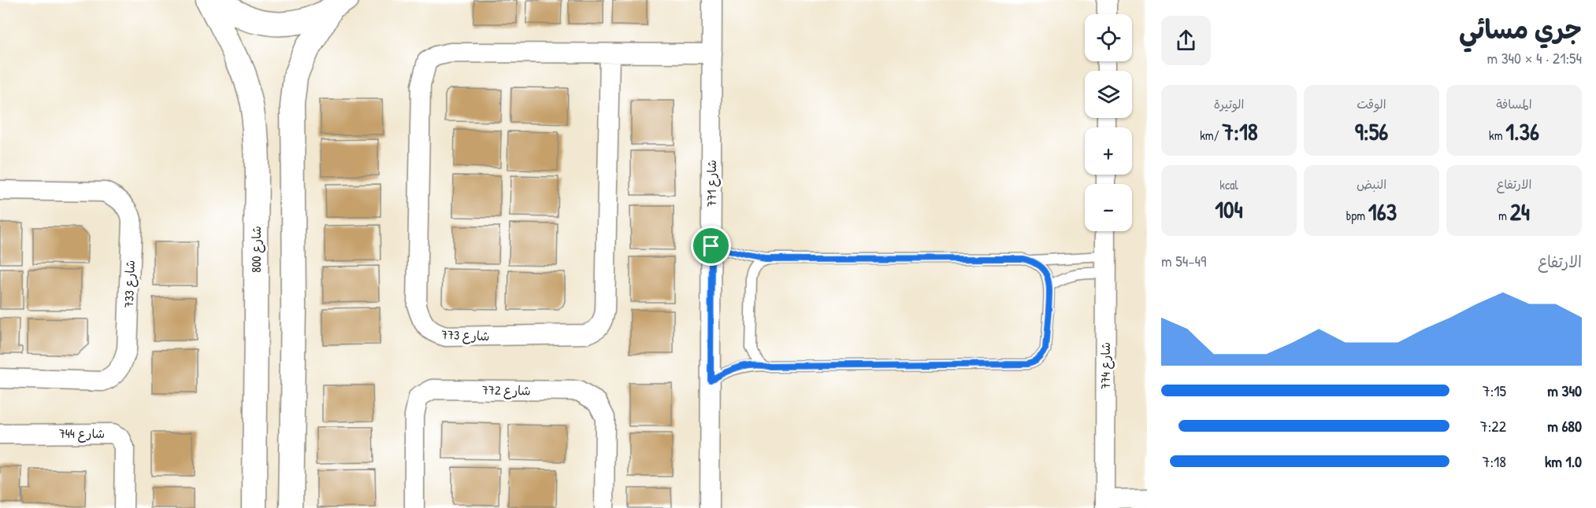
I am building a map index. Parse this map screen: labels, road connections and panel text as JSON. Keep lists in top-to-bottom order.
{
  "streets": {
    "street": [
      "شارع 771",
      "شارع 800",
      "شارع 733",
      "شارع 773",
      "شارع 774",
      "شارع 772",
      "شارع 744"
    ]
  },
  "crossings": [
    ["شارع 771", "شارع 773"]
  ],
  "page": {
    "heading": ["جري مسائي", "21:54 · 4 × 340 m"],
    "map_buttons": ["+", "−"],
    "stats": [
      ["المسافة", "1.36 km"],
      ["الوقت", "9:56"],
      ["الوتيرة", "7:18 /km"],
      ["الارتفاع", "24 m"],
      ["النبض", "163 bpm"],
      ["kcal", "104"]
    ],
    "chart": ["الارتفاع", "49–54 m"],
    "list": [
      {
        "name": "340 m",
        "note": "7:15"
      },
      {
        "name": "680 m",
        "note": "7:22"
      },
      {
        "name": "1.0 km",
        "note": "7:18"
      }
    ]
  }
}
